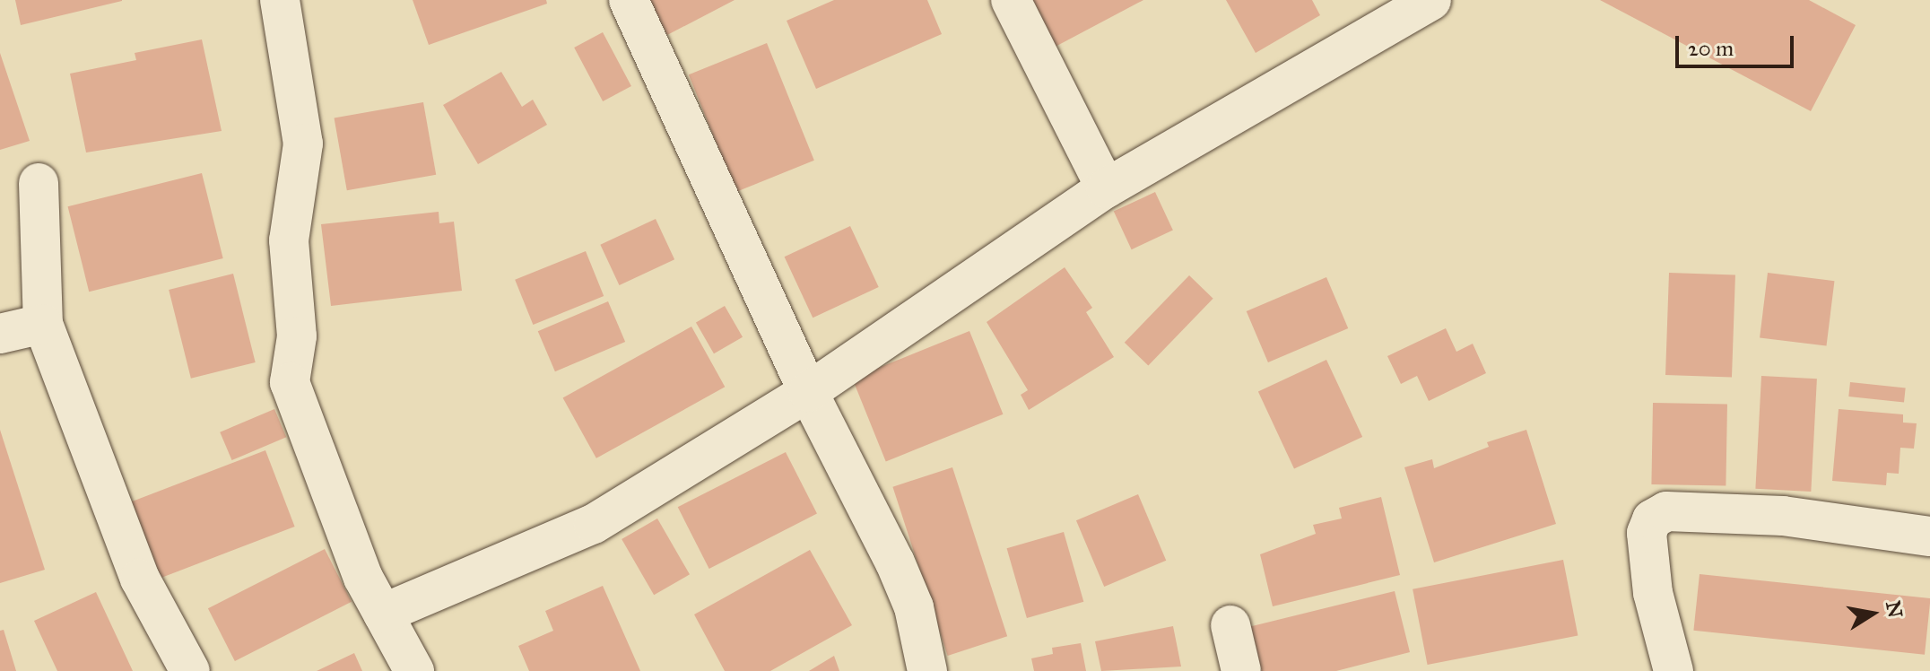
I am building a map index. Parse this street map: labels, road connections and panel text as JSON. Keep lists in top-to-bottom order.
{
  "scale_bar": "20 m",
  "north": "right"
}
